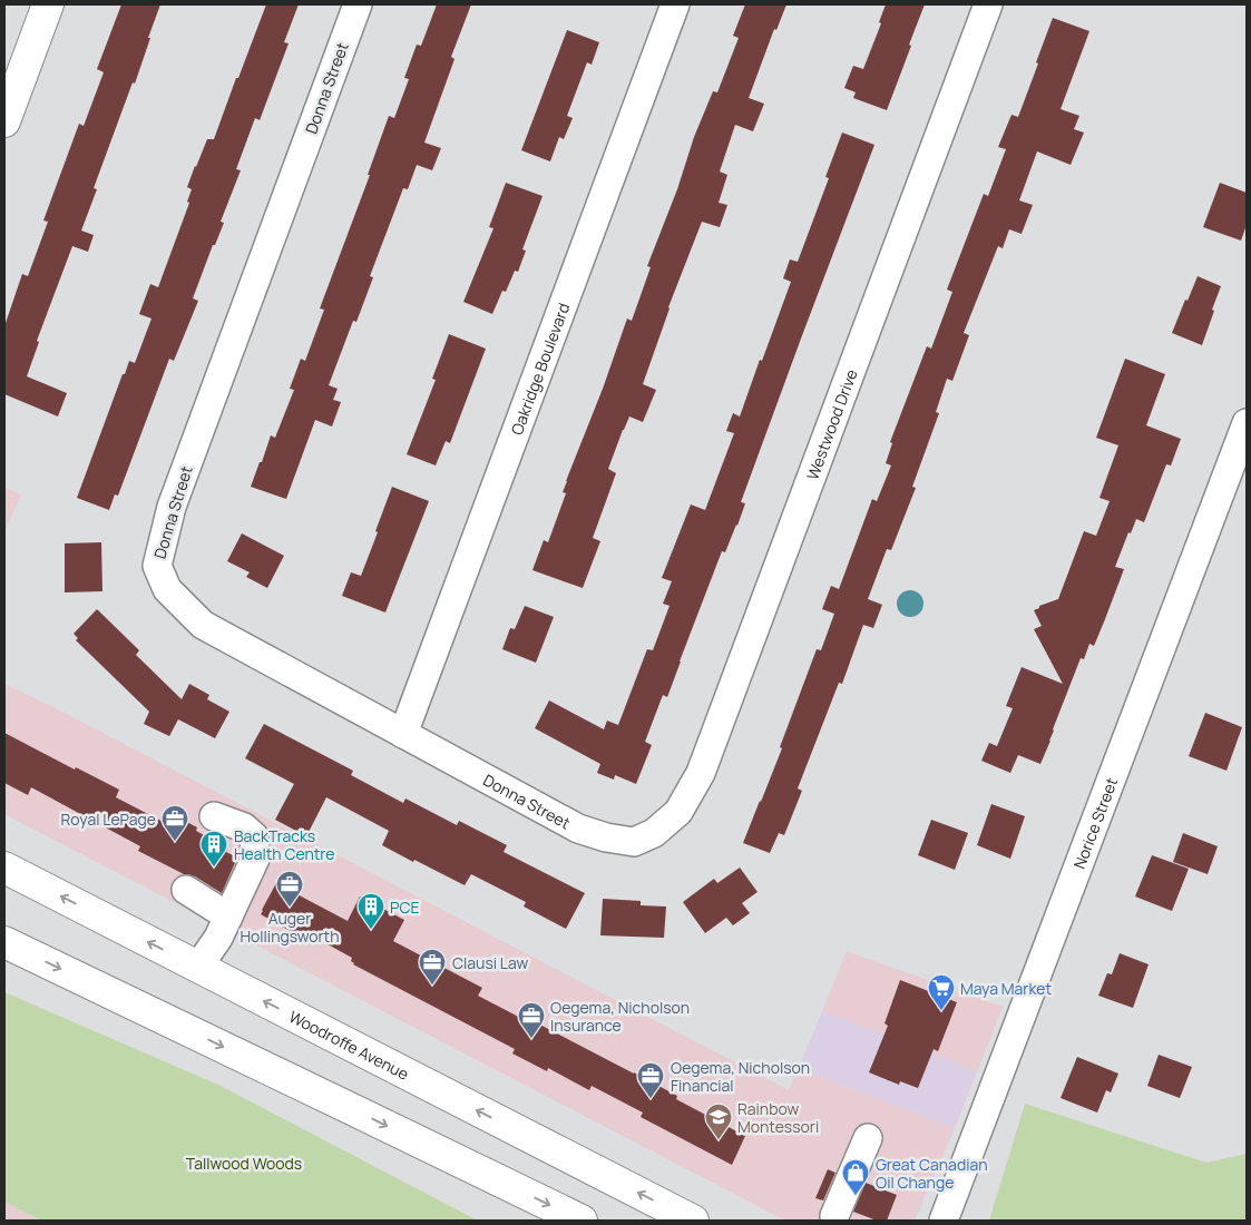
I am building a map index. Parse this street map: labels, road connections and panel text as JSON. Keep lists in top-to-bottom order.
{
  "streets": {
    "main road": ["Woodroffe Avenue"],
    "street": [
      "Donna Street",
      "Oakridge Boulevard",
      "Westwood Drive",
      "Norice Street"
    ]
  },
  "crossings": [
    ["Donna Street", "Oakridge Boulevard"],
    ["Donna Street", "Westwood Drive"]
  ],
  "parks": ["Tallwood Woods"],
  "places": {
    "office": [
      "Royal LePage",
      "Auger Hollingsworth",
      "Clausi Law",
      "Oegema, Nicholson Insurance",
      "Oegema, Nicholson Financial"
    ],
    "building": ["BackTracks Health Centre", "PCE"],
    "supermarket": ["Maya Market"],
    "school or university": ["Rainbow Montessori"],
    "shop": ["Great Canadian Oil Change"]
  }
}
